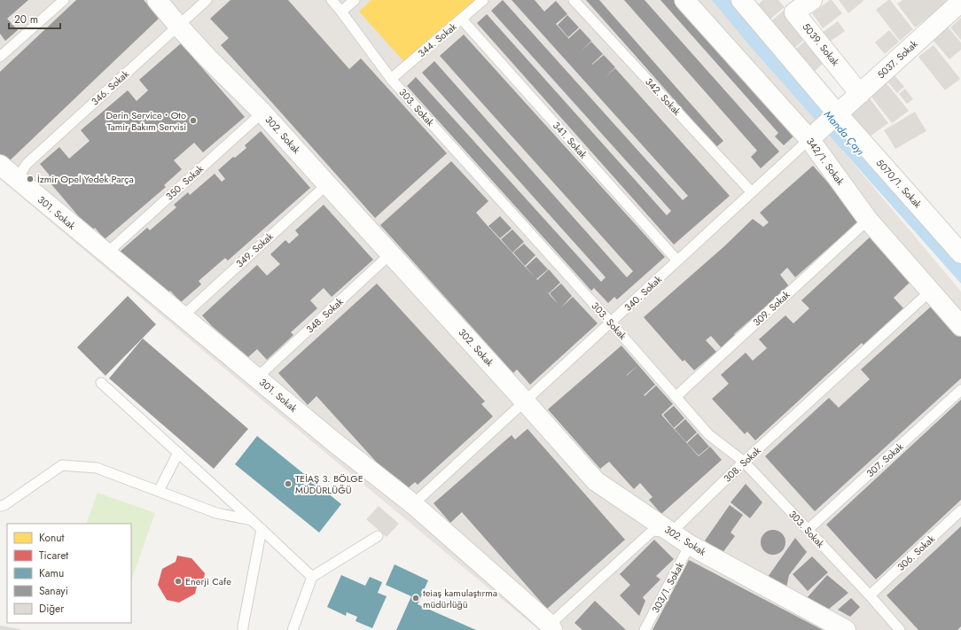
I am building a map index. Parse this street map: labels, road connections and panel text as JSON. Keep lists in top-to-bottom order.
{
  "streets": {
    "street": [
      "5039. Sokak",
      "5037. Sokak",
      "302. Sokak",
      "342/1. Sokak",
      "5070/1. Sokak",
      "301. Sokak"
    ],
    "lane": [
      "344. Sokak",
      "346. Sokak",
      "342. Sokak",
      "303. Sokak",
      "341. Sokak",
      "350. Sokak",
      "349. Sokak",
      "340. Sokak",
      "309. Sokak",
      "348. Sokak",
      "307. Sokak",
      "308. Sokak",
      "306. Sokak",
      "303/1. Sokak"
    ]
  },
  "crossings": [
    ["344. Sokak", "303. Sokak"],
    ["344. Sokak", "341. Sokak"],
    ["5039. Sokak", "5037. Sokak"],
    ["5037. Sokak", "342/1. Sokak"],
    ["5037. Sokak", "5070/1. Sokak"],
    ["5037. Sokak", "340. Sokak"],
    ["346. Sokak", "302. Sokak"],
    ["346. Sokak", "301. Sokak"],
    ["342. Sokak", "340. Sokak"],
    ["303. Sokak", "340. Sokak"],
    ["303. Sokak", "309. Sokak"],
    ["303. Sokak", "307. Sokak"],
    ["303. Sokak", "308. Sokak"],
    ["303. Sokak", "306. Sokak"],
    ["302. Sokak", "350. Sokak"],
    ["302. Sokak", "349. Sokak"],
    ["302. Sokak", "340. Sokak"],
    ["302. Sokak", "348. Sokak"],
    ["302. Sokak", "308. Sokak"],
    ["302. Sokak", "303/1. Sokak"],
    ["341. Sokak", "340. Sokak"],
    ["342/1. Sokak", "340. Sokak"],
    ["342/1. Sokak", "309. Sokak"],
    ["342/1. Sokak", "308. Sokak"],
    ["350. Sokak", "301. Sokak"],
    ["301. Sokak", "349. Sokak"],
    ["301. Sokak", "340. Sokak"],
    ["301. Sokak", "348. Sokak"]
  ],
  "water": ["Manda Çayı"],
  "places": [
    "Derin Service • Oto Tamir Bakım Servisi",
    "İzmir Opel Yedek Parça",
    "TEİAŞ 3. BÖLGE MÜDÜRLÜĞÜ",
    "Enerji Cafe",
    "teiaş kamulaştırma müdürlüğü"
  ],
  "legend": [
    "Konut",
    "Ticaret",
    "Kamu",
    "Sanayi",
    "Diğer"
  ],
  "scale_bar": "20 m"
}
